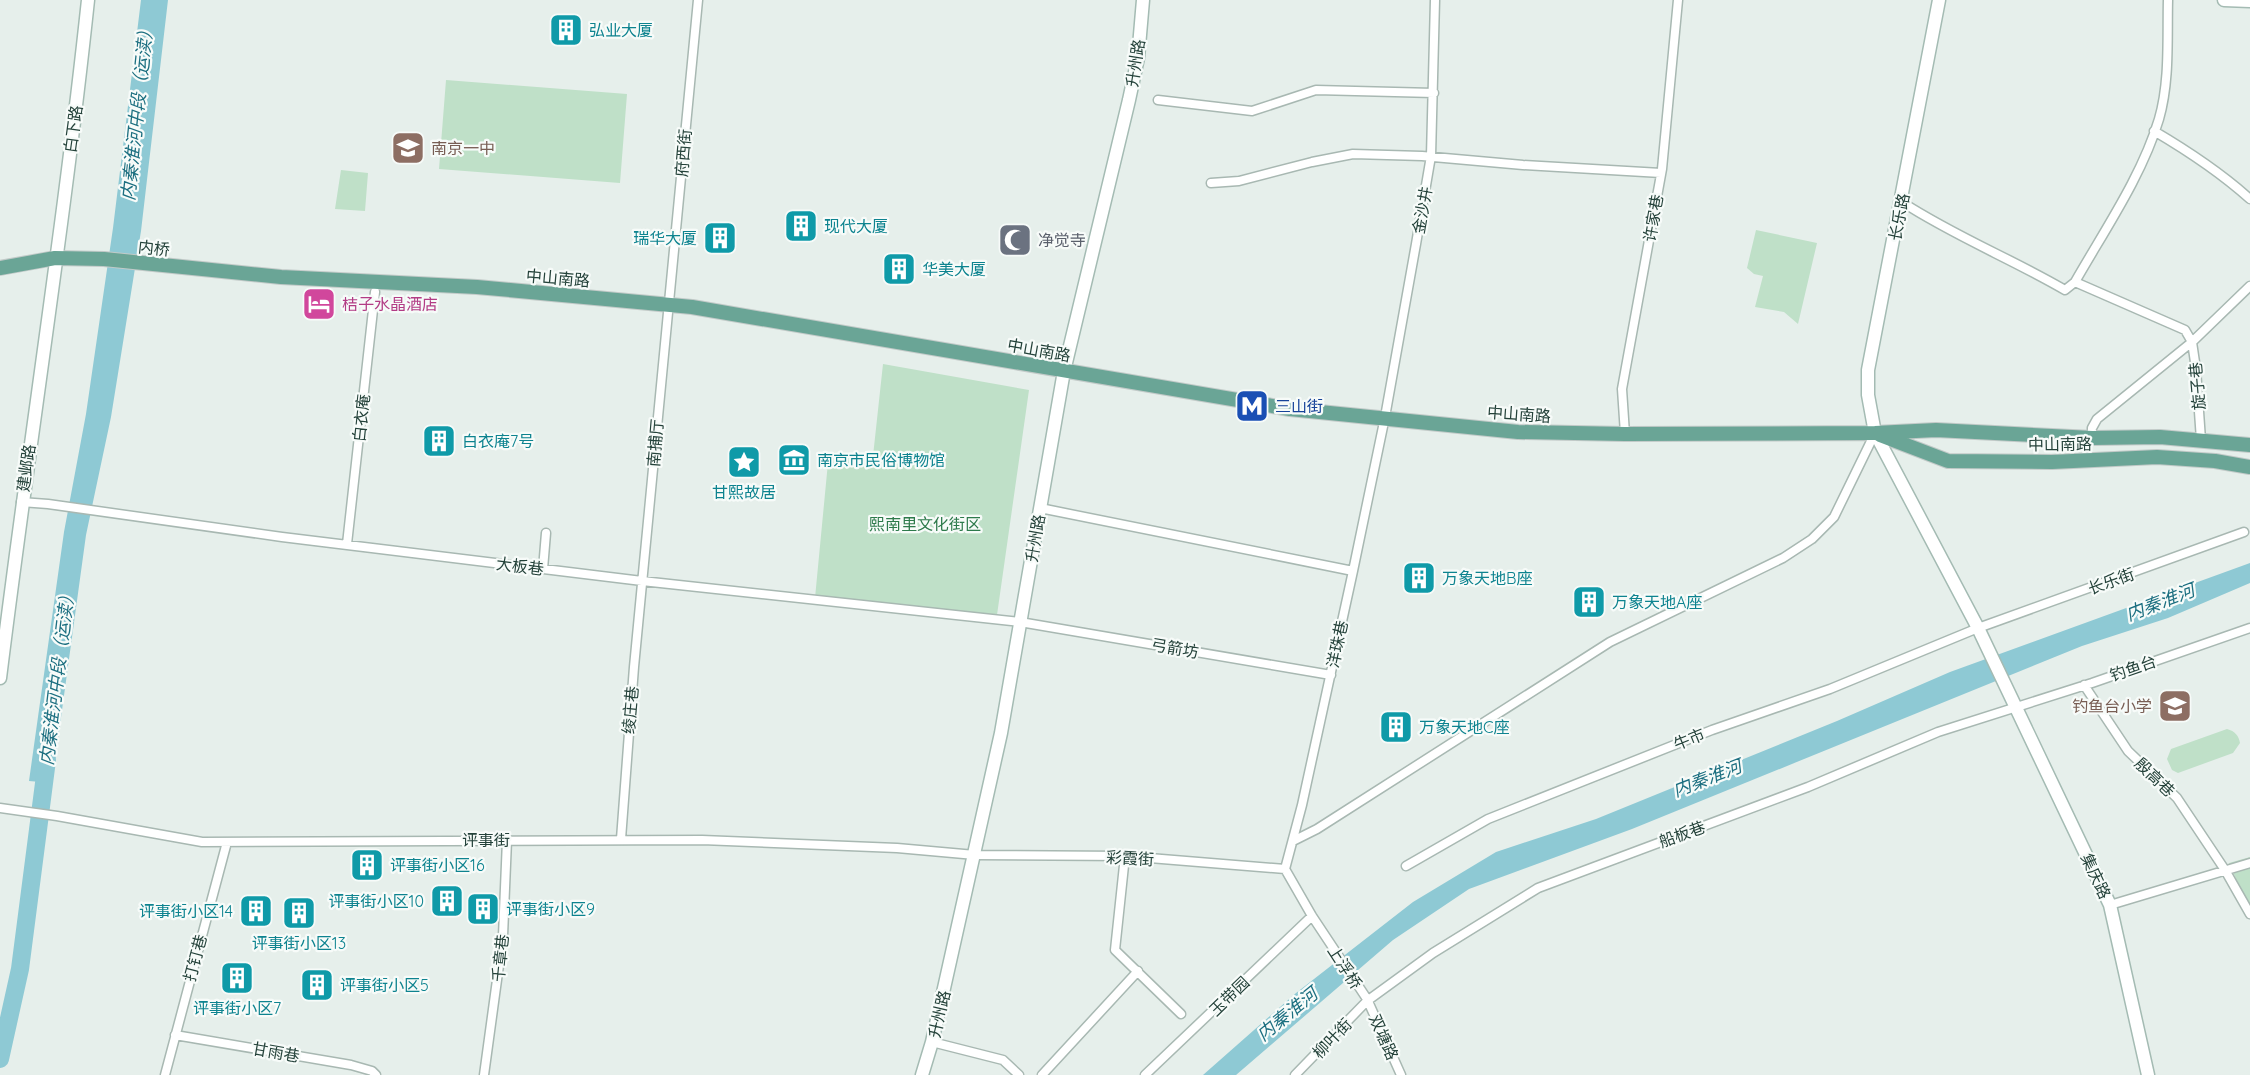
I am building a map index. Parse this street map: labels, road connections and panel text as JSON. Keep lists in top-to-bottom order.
{
  "streets": {
    "main road": [
      "升州路",
      "白下路",
      "长乐路",
      "内桥",
      "中山南路",
      "建邺路",
      "集庆路"
    ],
    "street": [
      "府西街",
      "金沙井",
      "许家巷",
      "旋子巷",
      "白衣庵",
      "南捕厅",
      "大板巷",
      "长乐街",
      "洋珠巷",
      "弓箭坊",
      "钓鱼台",
      "绫庄巷",
      "牛市",
      "殷高巷",
      "船板巷",
      "评事街",
      "彩霞街",
      "打钉巷",
      "千章巷",
      "上浮桥",
      "玉带园",
      "双塘路",
      "柳叶街",
      "甘雨巷"
    ]
  },
  "crossings": [
    ["升州路", "中山南路"],
    ["升州路", "大板巷"],
    ["升州路", "弓箭坊"],
    ["升州路", "评事街"],
    ["升州路", "彩霞街"],
    ["白下路", "内桥"],
    ["白下路", "建邺路"],
    ["府西街", "中山南路"],
    ["府西街", "南捕厅"],
    ["金沙井", "中山南路"],
    ["金沙井", "洋珠巷"],
    ["长乐路", "中山南路"],
    ["许家巷", "中山南路"],
    ["内桥", "中山南路"],
    ["内桥", "建邺路"],
    ["中山南路", "旋子巷"],
    ["中山南路", "南捕厅"],
    ["中山南路", "洋珠巷"],
    ["白衣庵", "大板巷"],
    ["南捕厅", "大板巷"],
    ["南捕厅", "绫庄巷"],
    ["建邺路", "大板巷"],
    ["大板巷", "弓箭坊"],
    ["大板巷", "绫庄巷"],
    ["长乐街", "牛市"],
    ["长乐街", "集庆路"],
    ["洋珠巷", "弓箭坊"],
    ["洋珠巷", "彩霞街"],
    ["钓鱼台", "殷高巷"],
    ["钓鱼台", "船板巷"],
    ["钓鱼台", "集庆路"],
    ["绫庄巷", "评事街"],
    ["牛市", "集庆路"],
    ["船板巷", "集庆路"],
    ["船板巷", "上浮桥"],
    ["船板巷", "双塘路"],
    ["船板巷", "柳叶街"],
    ["评事街", "彩霞街"],
    ["评事街", "打钉巷"],
    ["评事街", "千章巷"],
    ["打钉巷", "甘雨巷"],
    ["上浮桥", "玉带园"],
    ["上浮桥", "双塘路"],
    ["上浮桥", "柳叶街"],
    ["双塘路", "柳叶街"]
  ],
  "water": ["内秦淮河中段（运渎）", "内秦淮河"],
  "parks": ["熙南里文化街区"],
  "places": {
    "building": [
      "弘业大厦",
      "现代大厦",
      "瑞华大厦",
      "华美大厦",
      "白衣庵7号",
      "万象天地B座",
      "万象天地A座",
      "万象天地C座",
      "评事街小区16",
      "评事街小区10",
      "评事街小区9",
      "评事街小区14",
      "评事街小区13",
      "评事街小区7",
      "评事街小区5"
    ],
    "school or university": ["南京一中", "钓鱼台小学"],
    "mosque": ["净觉寺"],
    "hotel": ["桔子水晶酒店"],
    "metro station": ["三山街"],
    "museum": ["南京市民俗博物馆"],
    "place": ["甘熙故居"]
  }
}
